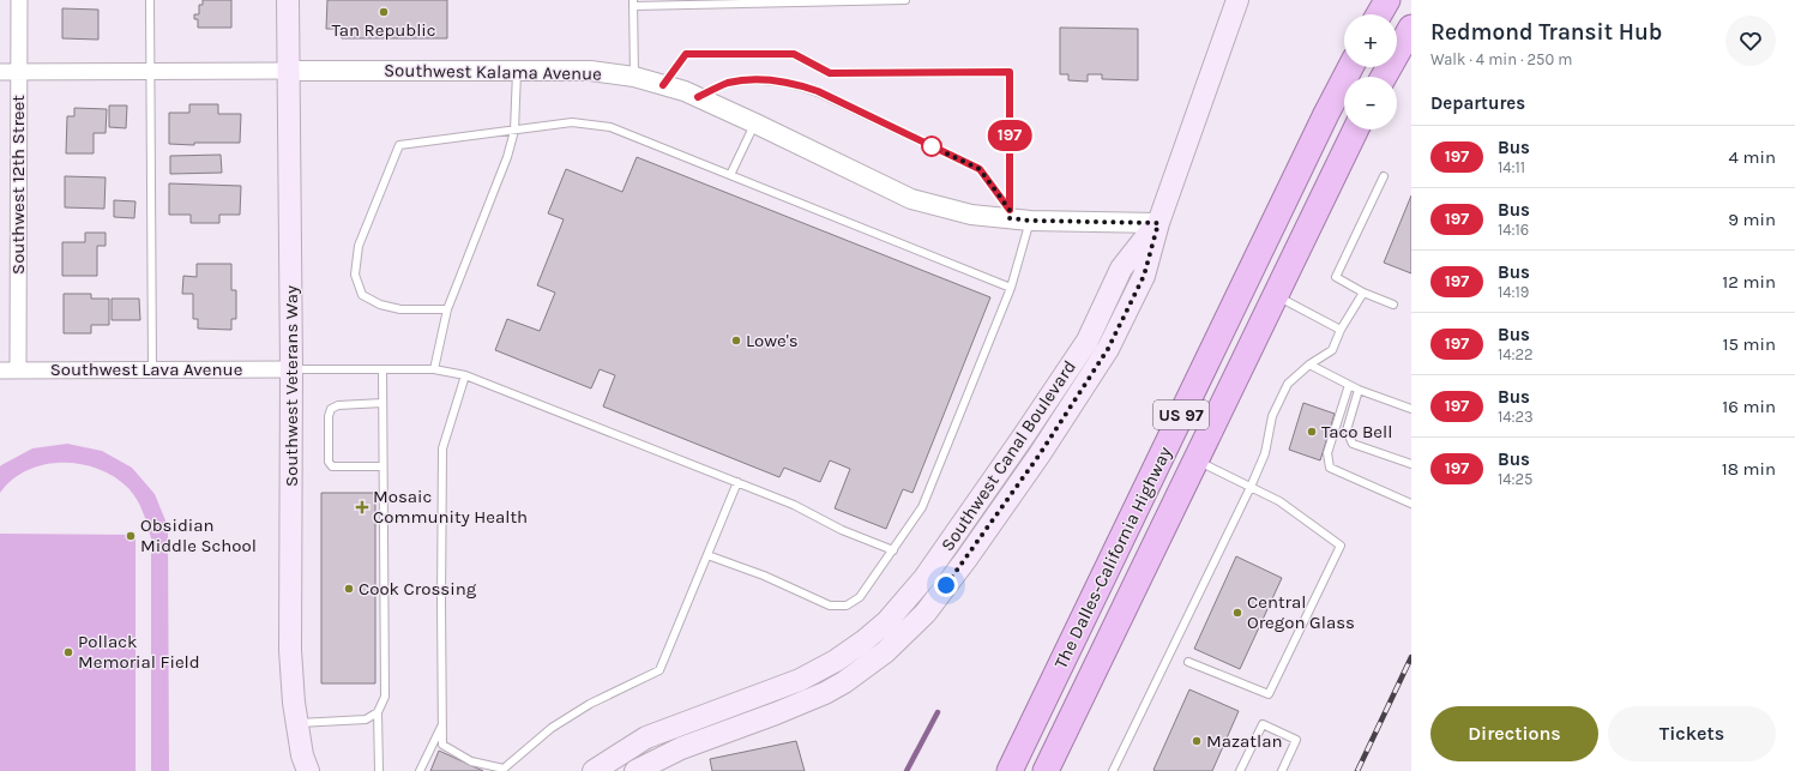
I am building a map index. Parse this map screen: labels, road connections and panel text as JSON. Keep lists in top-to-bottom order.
{
  "streets": {
    "highway": ["US 97", "The Dalles-California Highway"],
    "main road": ["Southwest Veterans Way", "Southwest Canal Boulevard"],
    "street": ["Southwest Kalama Avenue", "Southwest 12th Street", "Southwest Lava Avenue"]
  },
  "crossings": [
    ["Southwest Kalama Avenue", "Southwest 12th Street"],
    ["Southwest Kalama Avenue", "Southwest Veterans Way"],
    ["Southwest Kalama Avenue", "Southwest Canal Boulevard"],
    ["Southwest 12th Street", "Southwest Lava Avenue"],
    ["Southwest Lava Avenue", "Southwest Veterans Way"]
  ],
  "places": {
    "other": [
      "Tan Republic",
      "Lowe's",
      "Taco Bell",
      "Obsidian Middle School",
      "Cook Crossing",
      "Central Oregon Glass",
      "Pollack Memorial Field",
      "Mazatlan"
    ],
    "health": ["Mosaic Community Health"]
  },
  "lines": ["bus line 197"],
  "page": {
    "on_map": "197",
    "heading": [
      ["Redmond Transit Hub", "Walk · 4 min · 250 m"],
      "Departures"
    ],
    "map_buttons": ["+", "−"],
    "list": [
      {
        "mark": "197",
        "name": "Bus",
        "note": "14:11",
        "value": "4 min"
      },
      {
        "mark": "197",
        "name": "Bus",
        "note": "14:16",
        "value": "9 min"
      },
      {
        "mark": "197",
        "name": "Bus",
        "note": "14:19",
        "value": "12 min"
      },
      {
        "mark": "197",
        "name": "Bus",
        "note": "14:22",
        "value": "15 min"
      },
      {
        "mark": "197",
        "name": "Bus",
        "note": "14:23",
        "value": "16 min"
      },
      {
        "mark": "197",
        "name": "Bus",
        "note": "14:25",
        "value": "18 min"
      }
    ],
    "buttons": ["Directions", "Tickets"]
  }
}
